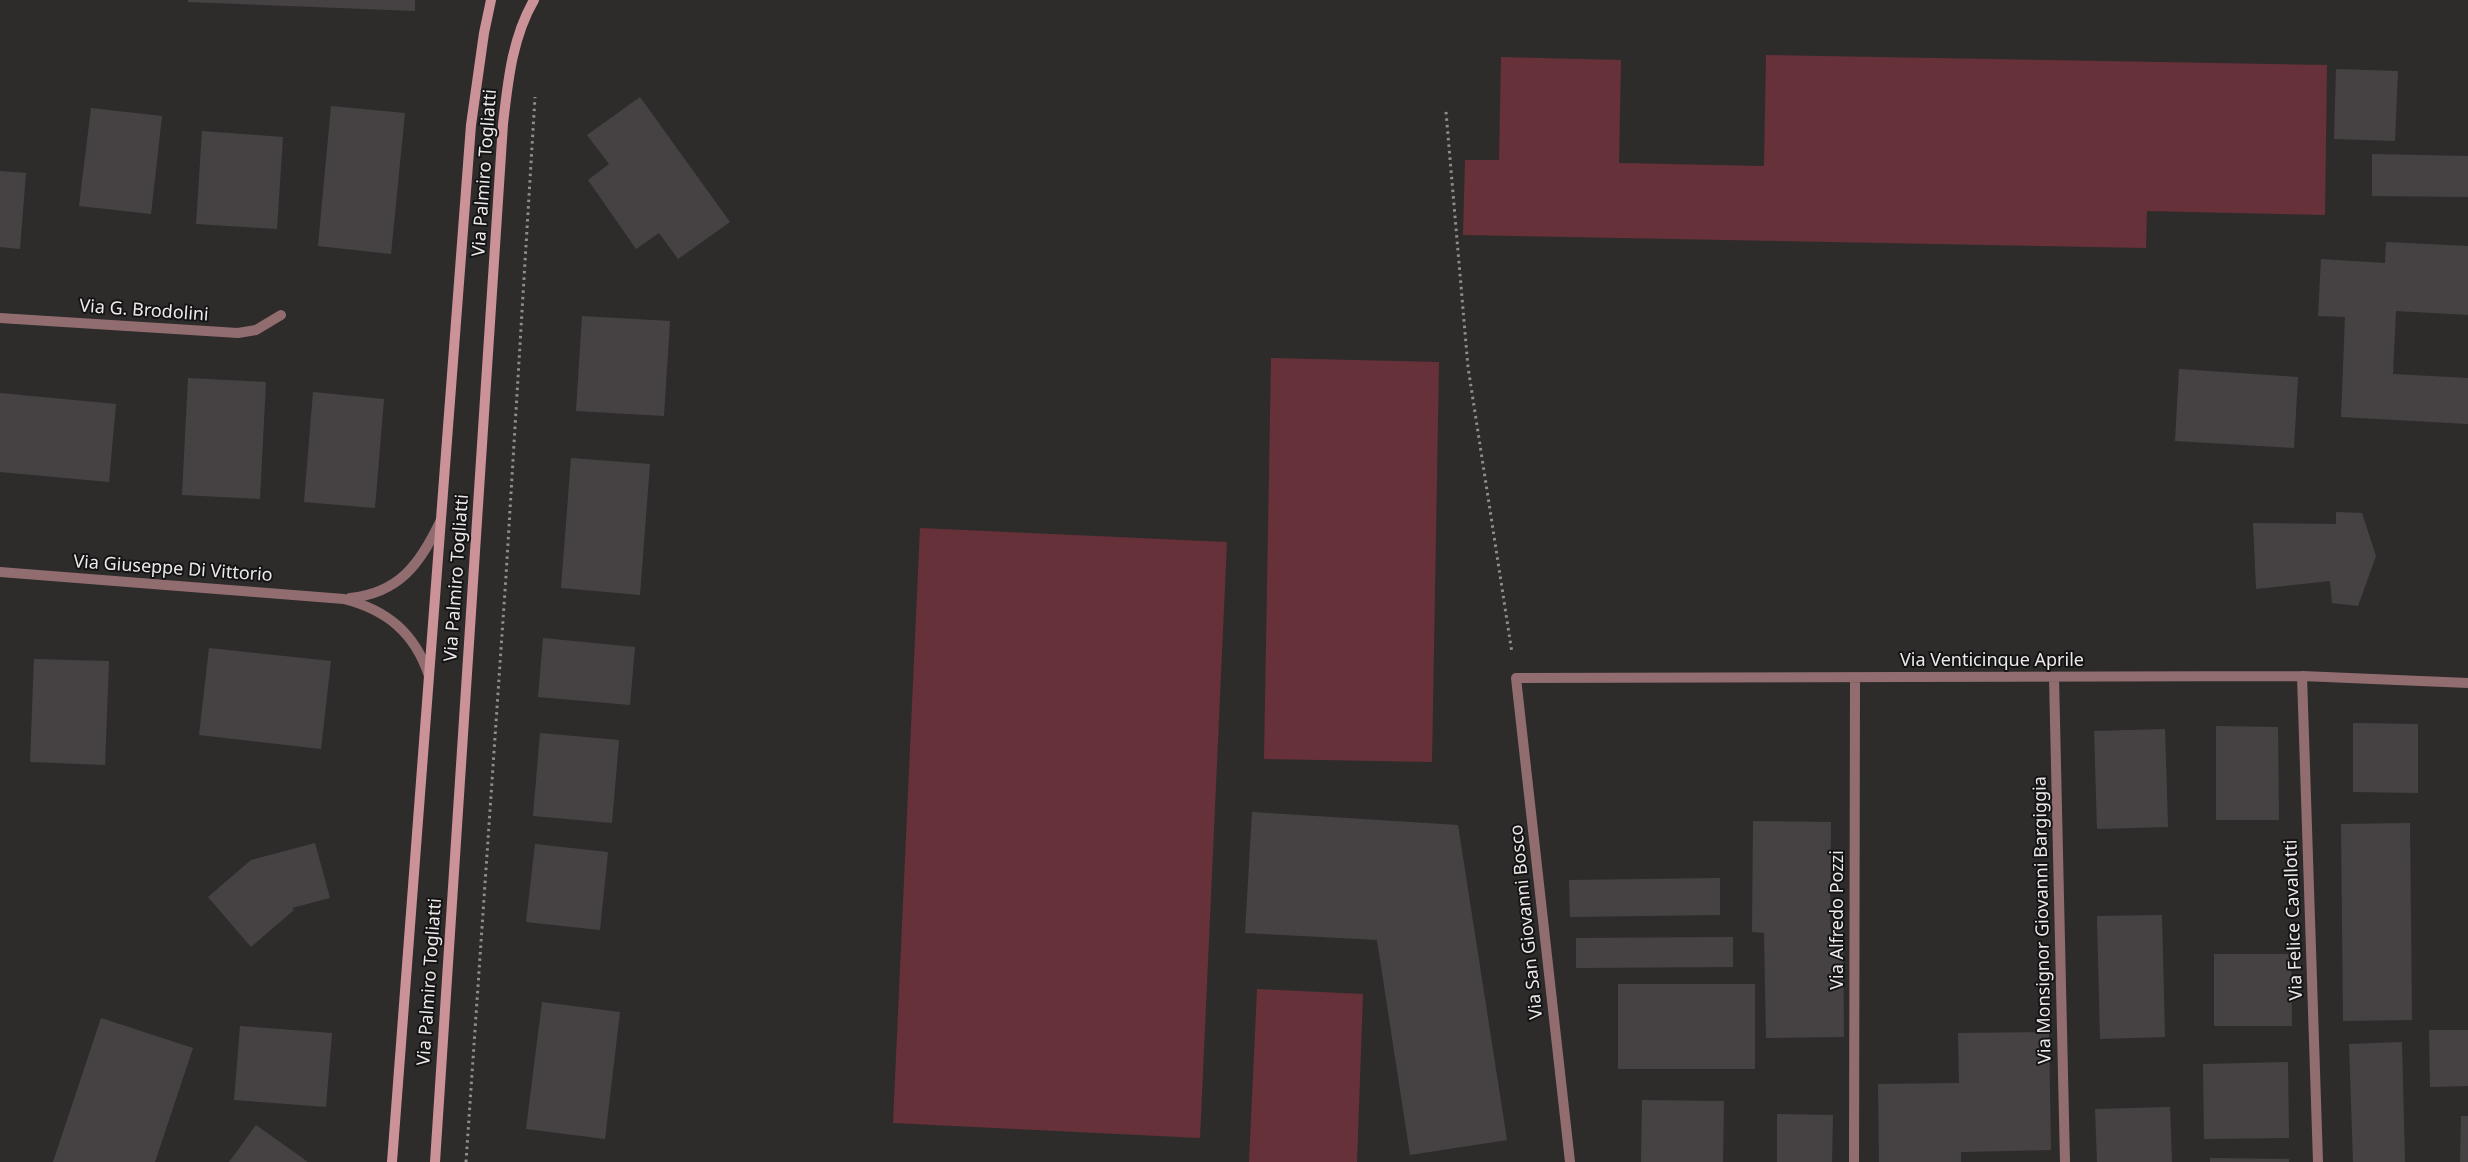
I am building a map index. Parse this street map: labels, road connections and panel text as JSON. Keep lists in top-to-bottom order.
{
  "streets": {
    "street": [
      "Via Palmiro Togliatti",
      "Via G. Brodolini",
      "Via Giuseppe Di Vittorio",
      "Via Venticinque Aprile",
      "Via Alfredo Pozzi",
      "Via Monsignor Giovanni Bargiggia",
      "Via Felice Cavallotti",
      "Via San Giovanni Bosco"
    ]
  },
  "crossings": [
    ["Via Venticinque Aprile", "Via Alfredo Pozzi"],
    ["Via Venticinque Aprile", "Via Monsignor Giovanni Bargiggia"],
    ["Via Venticinque Aprile", "Via Felice Cavallotti"],
    ["Via Venticinque Aprile", "Via San Giovanni Bosco"]
  ]
}
